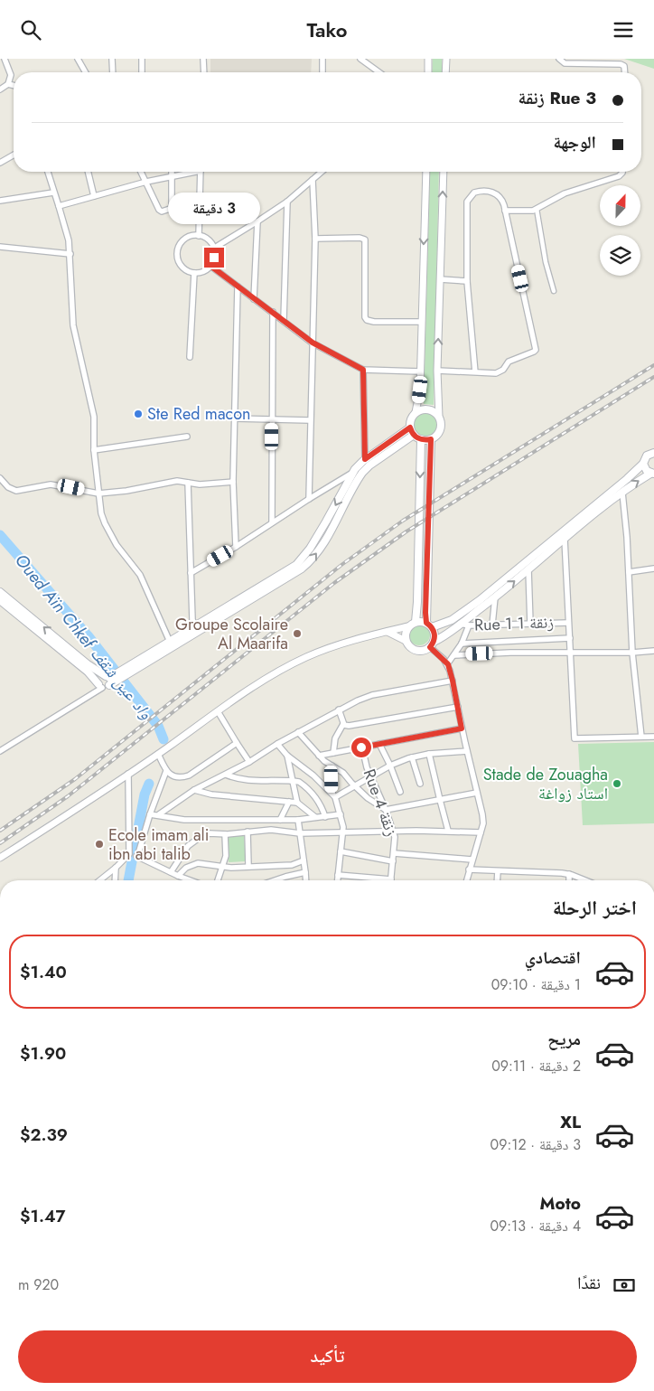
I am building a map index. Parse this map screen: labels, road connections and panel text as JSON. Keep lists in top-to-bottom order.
{
  "streets": {
    "street": ["Rue 1 زنقة 1", "Rue 4 زنقة"]
  },
  "water": ["Oued Aïn Chkef واد عين شقف"],
  "places": [
    "Ste Red macon",
    "Groupe Scolaire Al Maarifa",
    "Stade de Zouagha استاد زواغة",
    "Ecole imam ali ibn abi talib"
  ],
  "north": "top",
  "page": {
    "header": "Tako",
    "banner": ["Rue 3 زنقة", "الوجهة"],
    "bubble": "3 دقيقة",
    "heading": "اختر الرحلة",
    "list": [
      {
        "name": "اقتصادي",
        "note": "1 دقيقة · 09:10",
        "value": "$1.40"
      },
      {
        "name": "مريح",
        "note": "2 دقيقة · 09:11",
        "value": "$1.90"
      },
      {
        "name": "XL",
        "note": "3 دقيقة · 09:12",
        "value": "$2.39"
      },
      {
        "name": "Moto",
        "note": "4 دقيقة · 09:13",
        "value": "$1.47"
      }
    ],
    "pay": ["نقدًا", "920 m"],
    "buttons": "تأكيد"
  }
}
